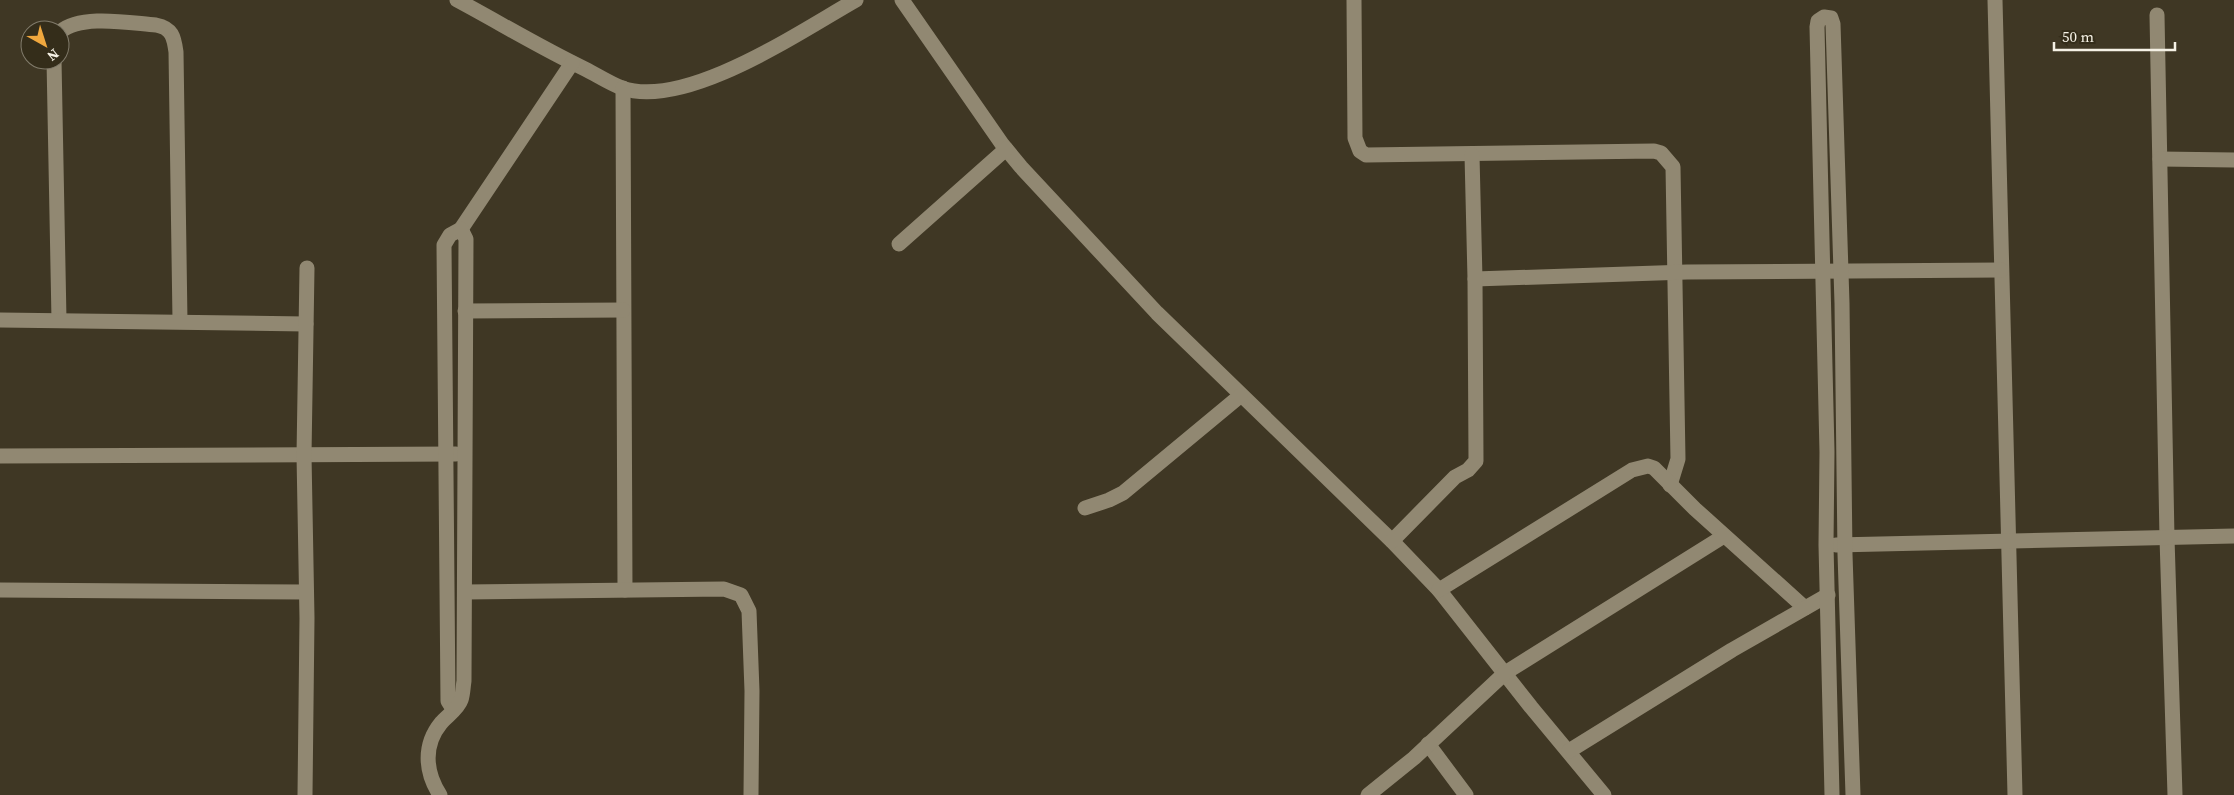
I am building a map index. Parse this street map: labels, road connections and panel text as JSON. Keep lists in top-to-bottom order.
{
  "scale_bar": "50 m",
  "north": "bottom right"
}
